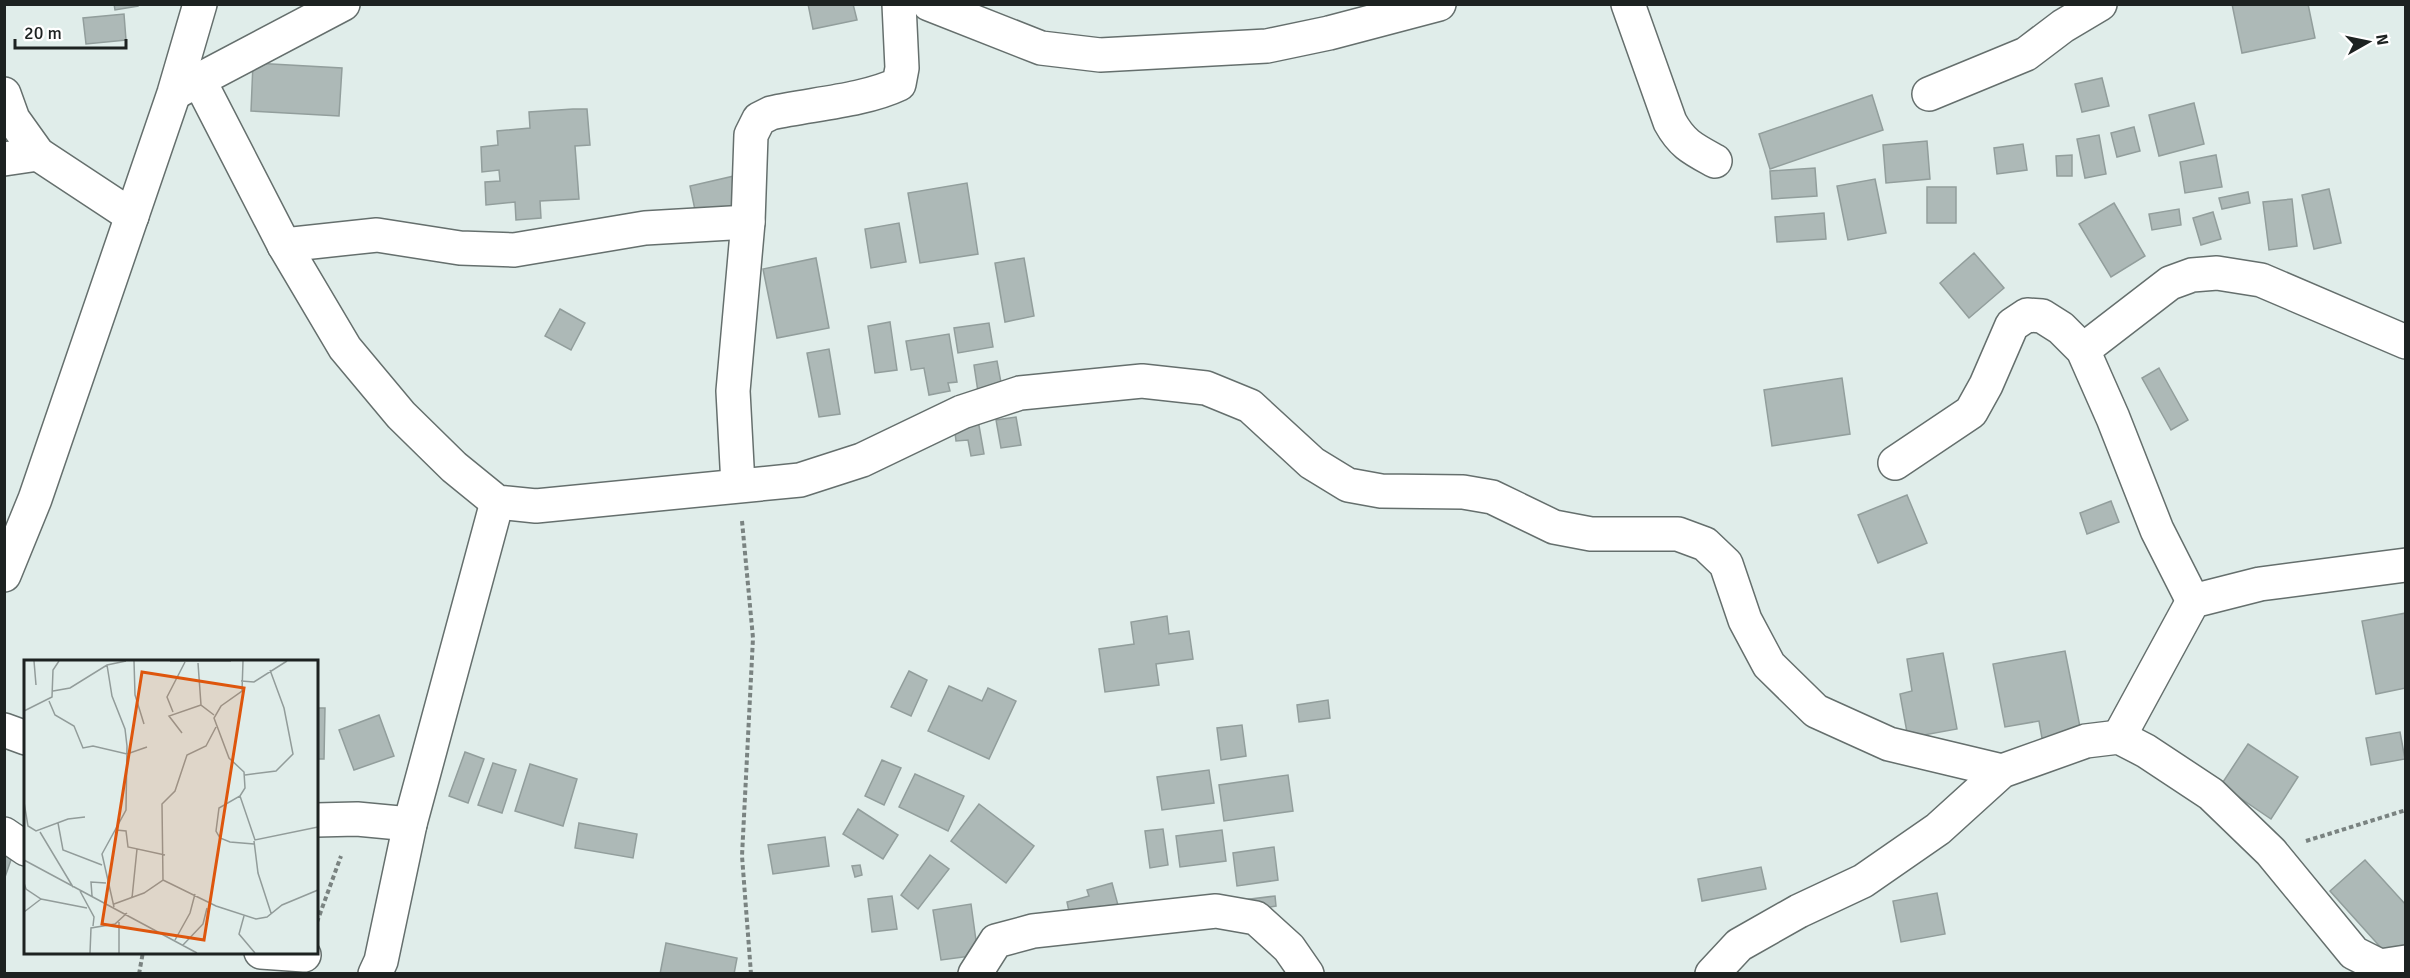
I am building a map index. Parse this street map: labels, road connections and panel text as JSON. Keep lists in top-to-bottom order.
{
  "scale_bar": "20 m",
  "north": "right"
}
